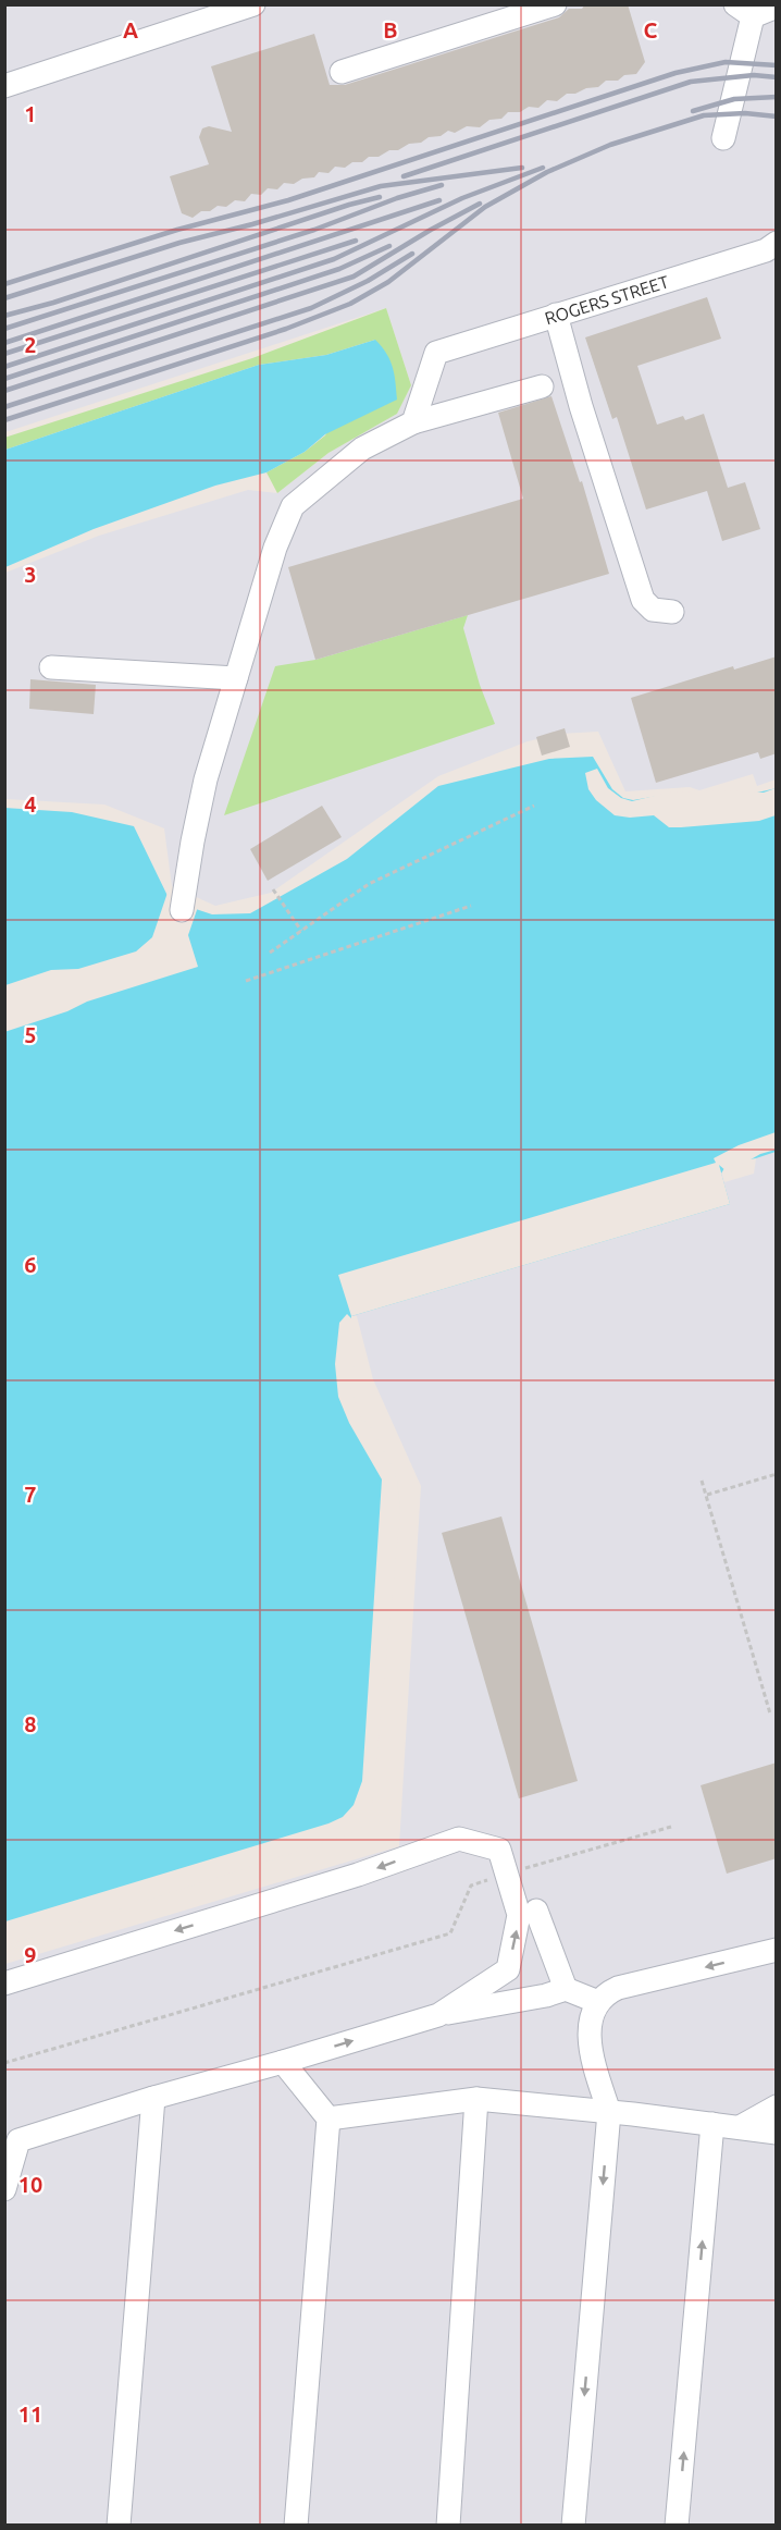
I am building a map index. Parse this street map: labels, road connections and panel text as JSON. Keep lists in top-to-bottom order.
{
  "streets": {
    "lane": ["ROGERS STREET"]
  },
  "grid": {
    "columns": ["A", "B", "C"],
    "rows": [
      "1",
      "2",
      "3",
      "4",
      "5",
      "6",
      "7",
      "8",
      "9",
      "10",
      "11"
    ]
  }
}
